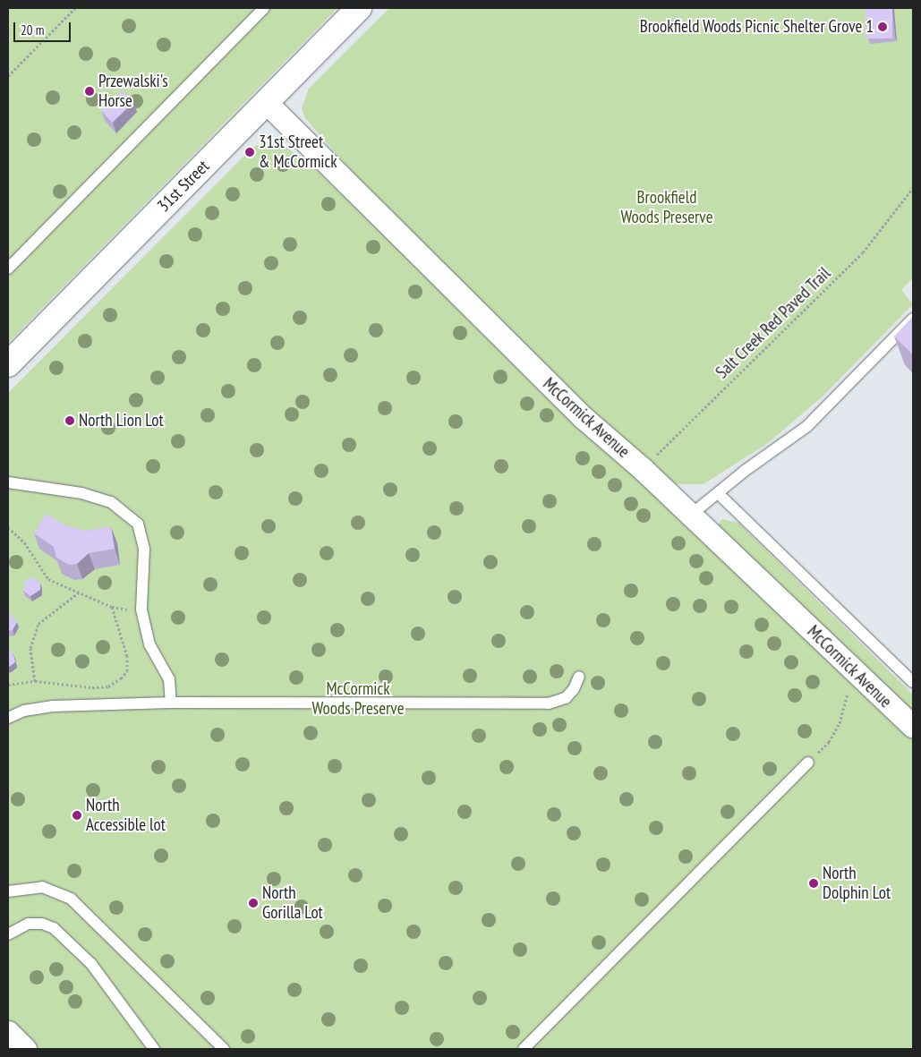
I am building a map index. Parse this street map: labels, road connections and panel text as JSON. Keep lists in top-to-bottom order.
{
  "streets": {
    "main road": ["31st Street"],
    "street": ["McCormick Avenue"],
    "path": ["Salt Creek Red Paved Trail"]
  },
  "crossings": [
    ["31st Street", "McCormick Avenue"],
    ["Salt Creek Red Paved Trail", "McCormick Avenue"]
  ],
  "parks": ["Brookfield Woods Preserve", "McCormick Woods Preserve"],
  "places": [
    "Brookfield Woods Picnic Shelter Grove 1",
    "Przewalski's Horse",
    "31st Street & McCormick",
    "North Lion Lot",
    "North Accessible lot",
    "North Dolphin Lot",
    "North Gorilla Lot"
  ],
  "scale_bar": "20 m"
}
